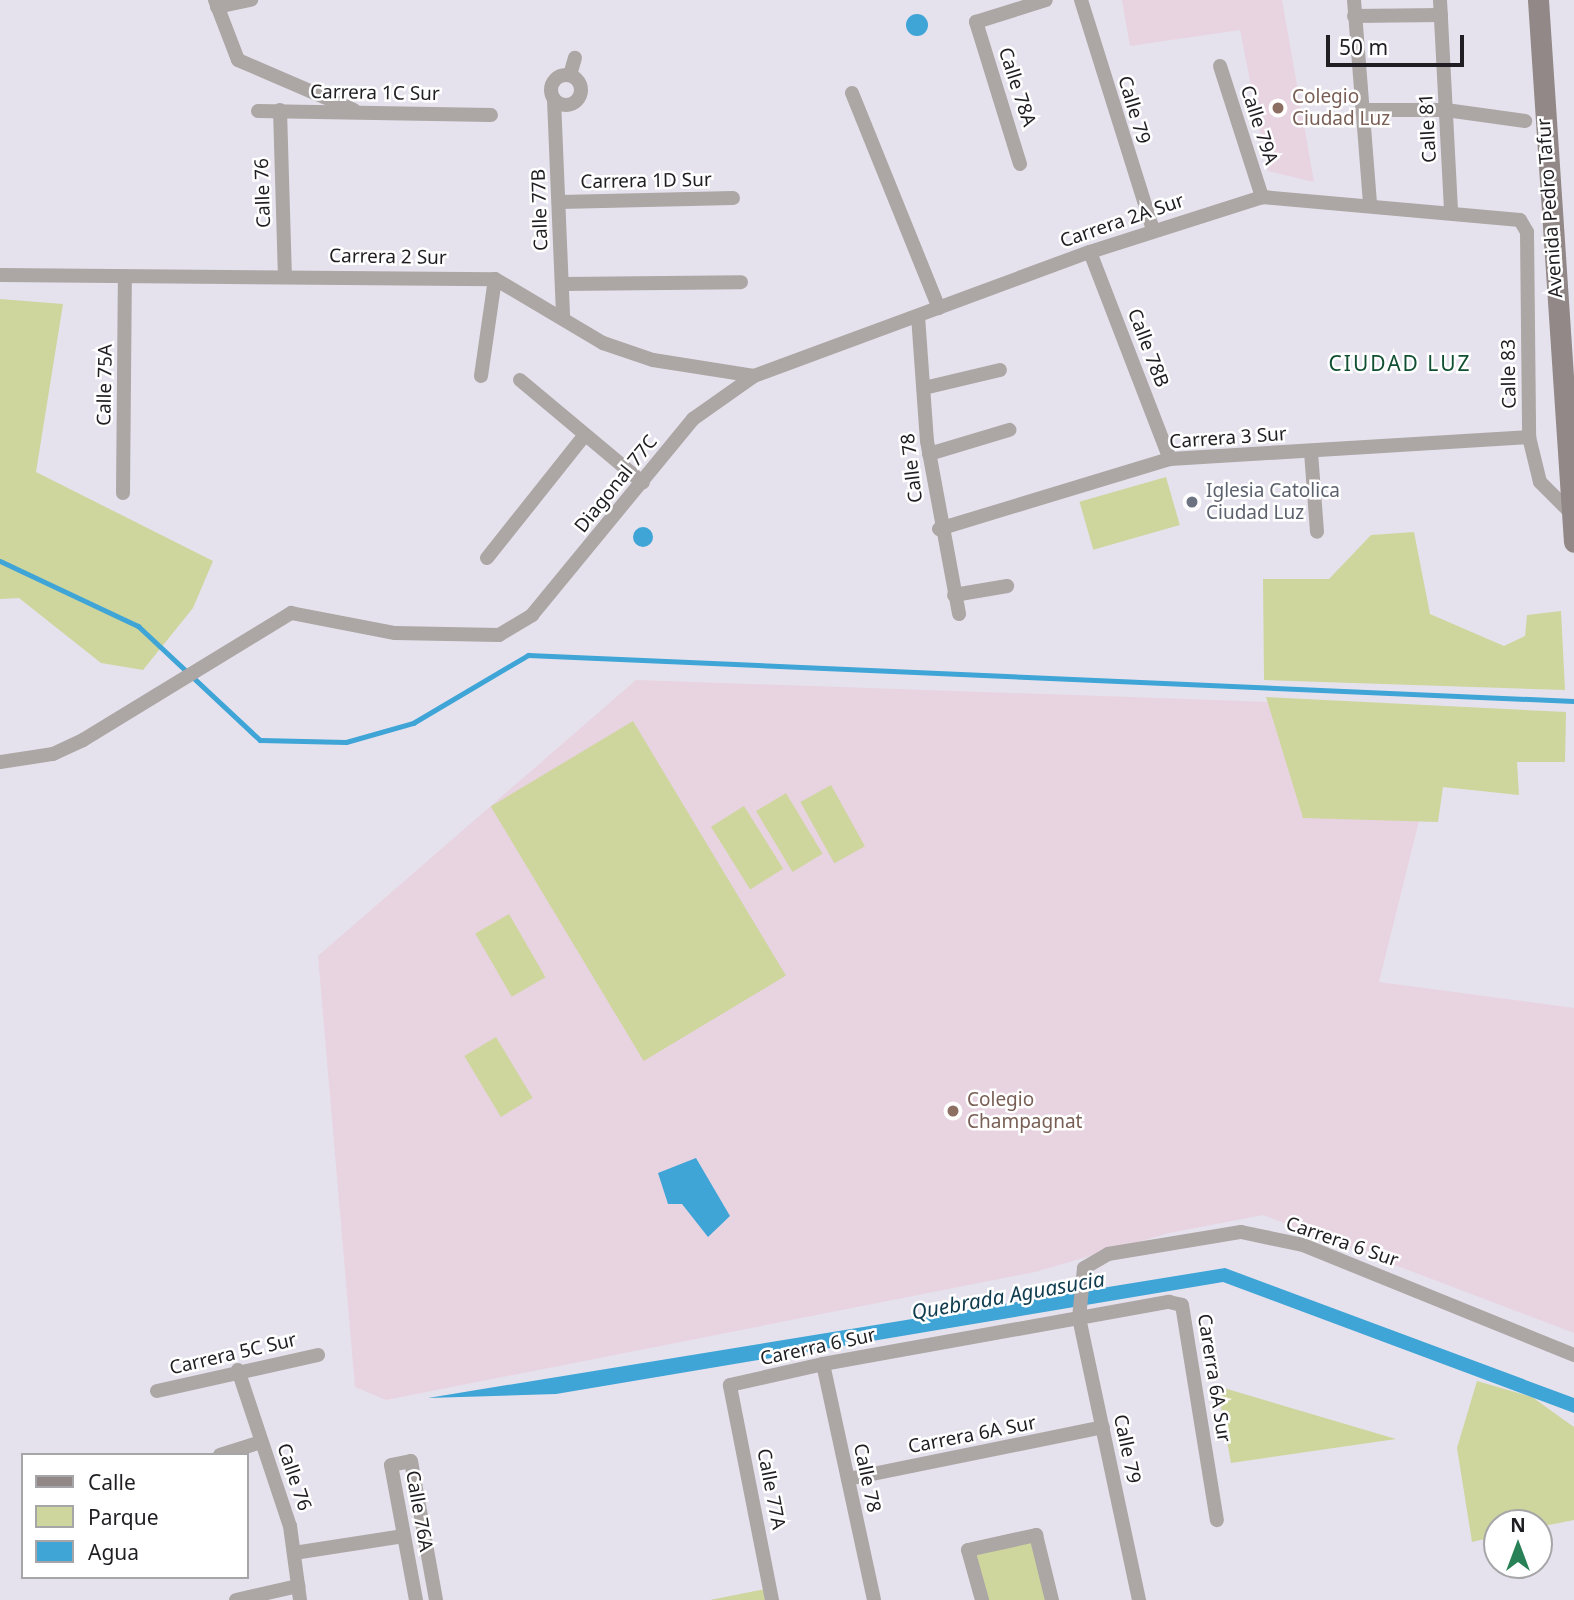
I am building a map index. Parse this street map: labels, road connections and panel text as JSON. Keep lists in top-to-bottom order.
{
  "streets": {
    "main road": ["Avenida Pedro Tafur"],
    "street": [
      "Calle 78A",
      "Carrera 1C Sur",
      "Calle 79",
      "Calle 79A",
      "Calle 81",
      "Carrera 1D Sur",
      "Calle 76",
      "Calle 77B",
      "Carrera 2A Sur",
      "Carrera 2 Sur",
      "Calle 78B",
      "Calle 83",
      "Calle 75A",
      "Carrera 3 Sur",
      "Calle 78",
      "Diagonal 77C",
      "Carrera 6 Sur",
      "Carerra 6 Sur",
      "Carrera 5C Sur",
      "Carerra 6A Sur",
      "Carrera 6A Sur",
      "Calle 77A",
      "Calle 76A"
    ]
  },
  "crossings": [
    ["Carrera 1C Sur", "Calle 76"],
    ["Calle 79", "Carrera 2A Sur"],
    ["Calle 79", "Carrera 6 Sur"],
    ["Calle 79", "Carerra 6 Sur"],
    ["Calle 79", "Carerra 6A Sur"],
    ["Calle 79", "Carrera 6A Sur"],
    ["Calle 79A", "Carrera 2A Sur"],
    ["Calle 81", "Carrera 2A Sur"],
    ["Carrera 1D Sur", "Calle 77B"],
    ["Calle 76", "Carrera 2 Sur"],
    ["Calle 76", "Carrera 5C Sur"],
    ["Avenida Pedro Tafur", "Calle 83"],
    ["Calle 77B", "Carrera 2 Sur"],
    ["Carrera 2A Sur", "Carrera 2 Sur"],
    ["Carrera 2A Sur", "Calle 78B"],
    ["Carrera 2A Sur", "Calle 83"],
    ["Carrera 2A Sur", "Calle 78"],
    ["Carrera 2A Sur", "Diagonal 77C"],
    ["Carrera 2 Sur", "Calle 75A"],
    ["Carrera 2 Sur", "Diagonal 77C"],
    ["Calle 78B", "Carrera 3 Sur"],
    ["Calle 83", "Carrera 3 Sur"],
    ["Carrera 3 Sur", "Calle 78"],
    ["Calle 78", "Carerra 6 Sur"],
    ["Calle 78", "Carrera 6A Sur"],
    ["Carrera 6 Sur", "Carerra 6 Sur"],
    ["Carrera 6 Sur", "Carerra 6A Sur"],
    ["Carerra 6 Sur", "Carerra 6A Sur"],
    ["Carerra 6 Sur", "Calle 77A"]
  ],
  "districts": ["CIUDAD LUZ"],
  "water": ["Quebrada Aguasucia"],
  "places": ["Colegio Ciudad Luz", "Iglesia Catolica Ciudad Luz", "Colegio Champagnat"],
  "legend": ["Calle", "Parque", "Agua"],
  "scale_bar": "50 m",
  "north": "top"
}
